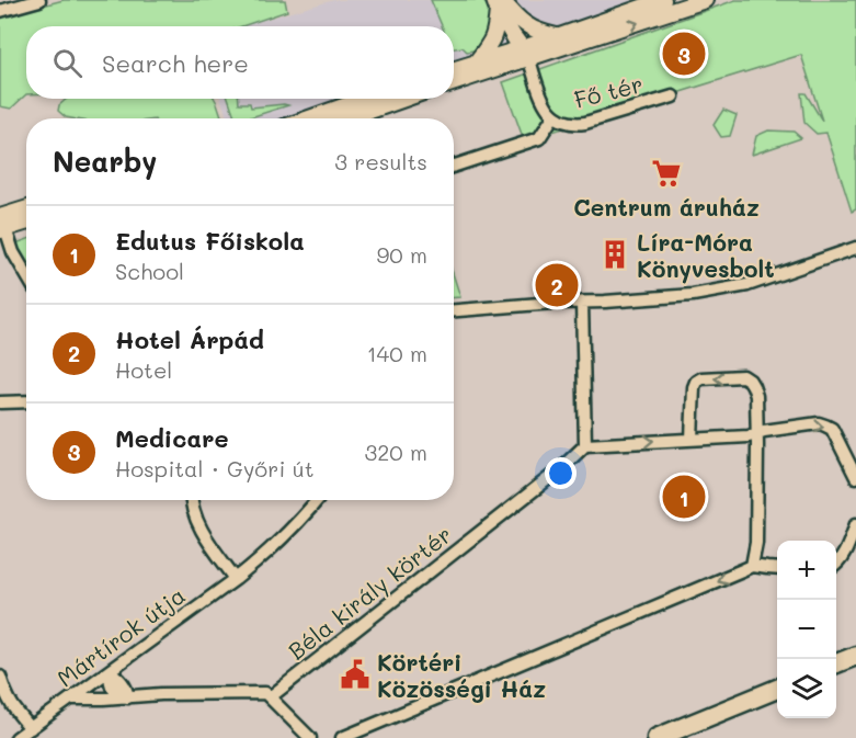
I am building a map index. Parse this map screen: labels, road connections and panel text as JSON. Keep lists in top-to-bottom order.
{
  "streets": {
    "street": ["Fő tér", "Béla király körtér", "Mártírok útja"]
  },
  "places": {
    "supermarket": ["Centrum áruház"],
    "building": ["Líra-Móra Könyvesbolt"],
    "public building": ["Körtéri Közösségi Ház"]
  },
  "page": {
    "search": "Search here",
    "pins": ["3", "2", "1"],
    "heading": ["Nearby", "3 results"],
    "list": [
      {
        "mark": "1",
        "name": "Edutus Főiskola",
        "note": "School",
        "value": "90 m"
      },
      {
        "mark": "2",
        "name": "Hotel Árpád",
        "note": "Hotel",
        "value": "140 m"
      },
      {
        "mark": "3",
        "name": "Medicare",
        "note": "Hospital · Győri út",
        "value": "320 m"
      }
    ],
    "map_buttons": ["+", "−"]
  }
}
